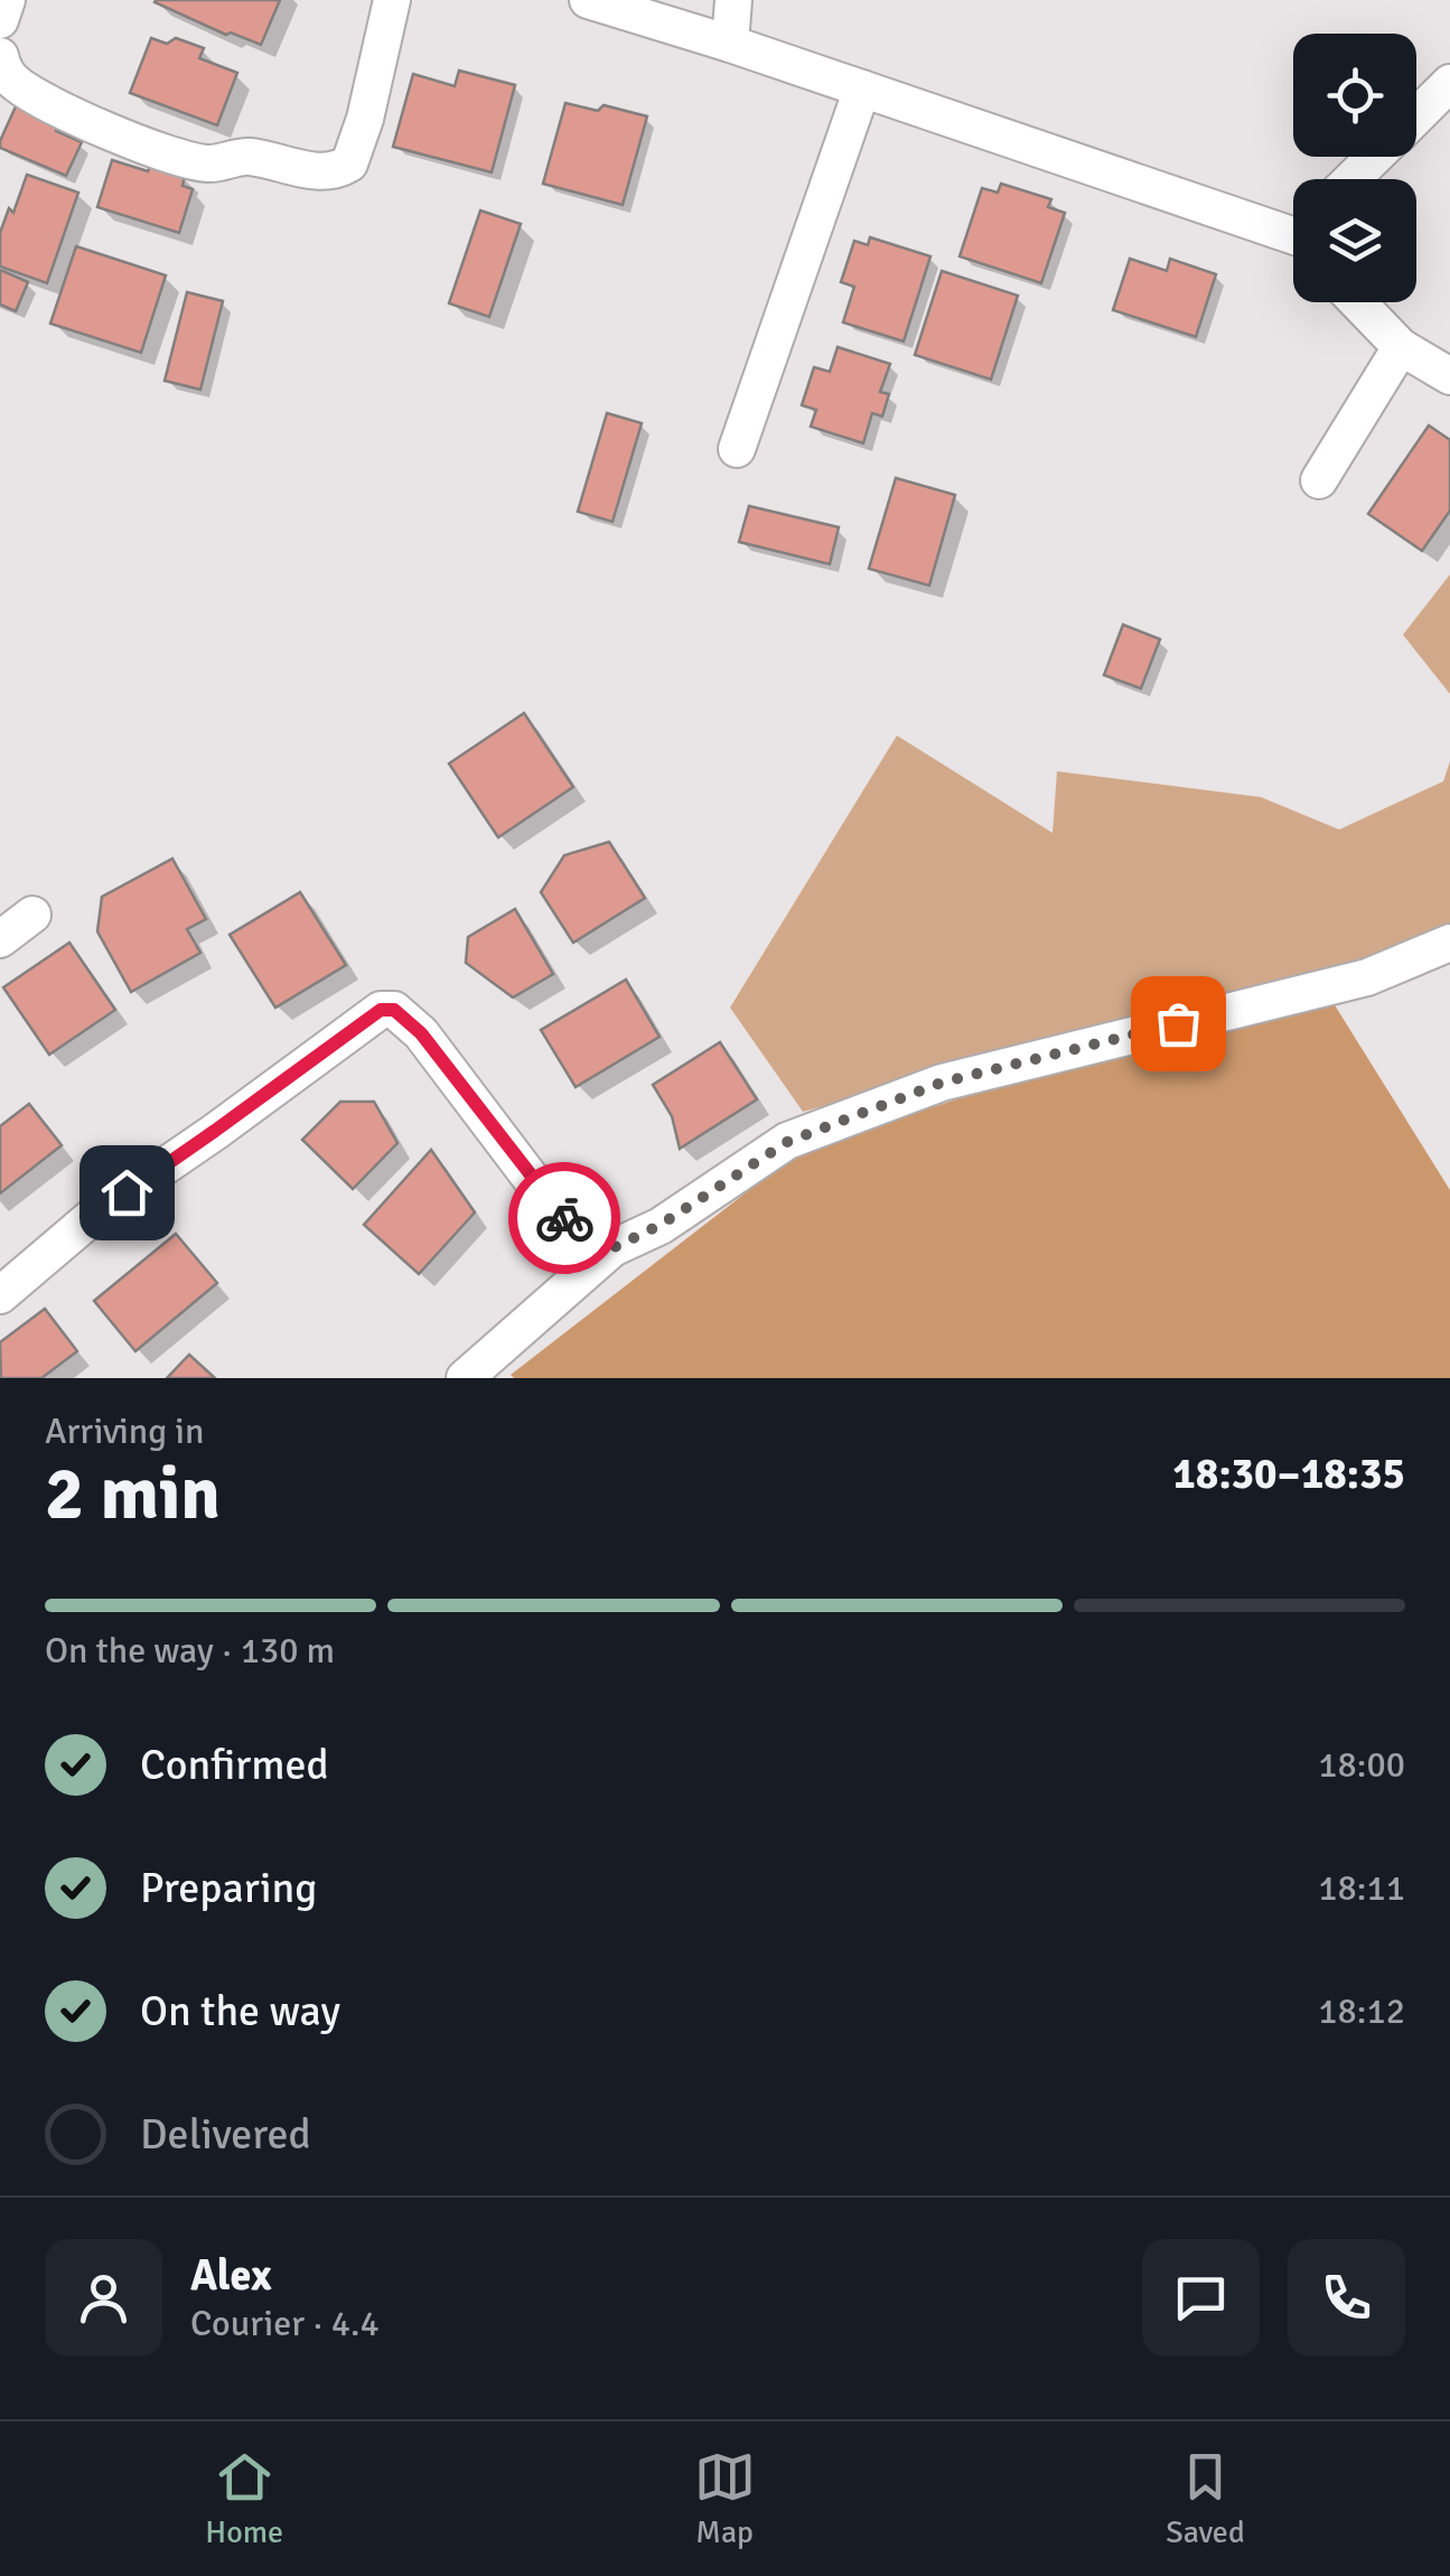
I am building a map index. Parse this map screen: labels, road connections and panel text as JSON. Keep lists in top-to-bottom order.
{
  "page": {
    "heading": ["2 min", "Arriving in", "18:30–18:35"],
    "panel": ["Alex", "Courier · 4.4"],
    "bar": "On the way · 130 m",
    "list": [
      ["Confirmed", "18:00"],
      ["Preparing", "18:11"],
      ["On the way", "18:12"],
      "Delivered"
    ],
    "tabs": ["Home", "Map", "Saved"]
  }
}
